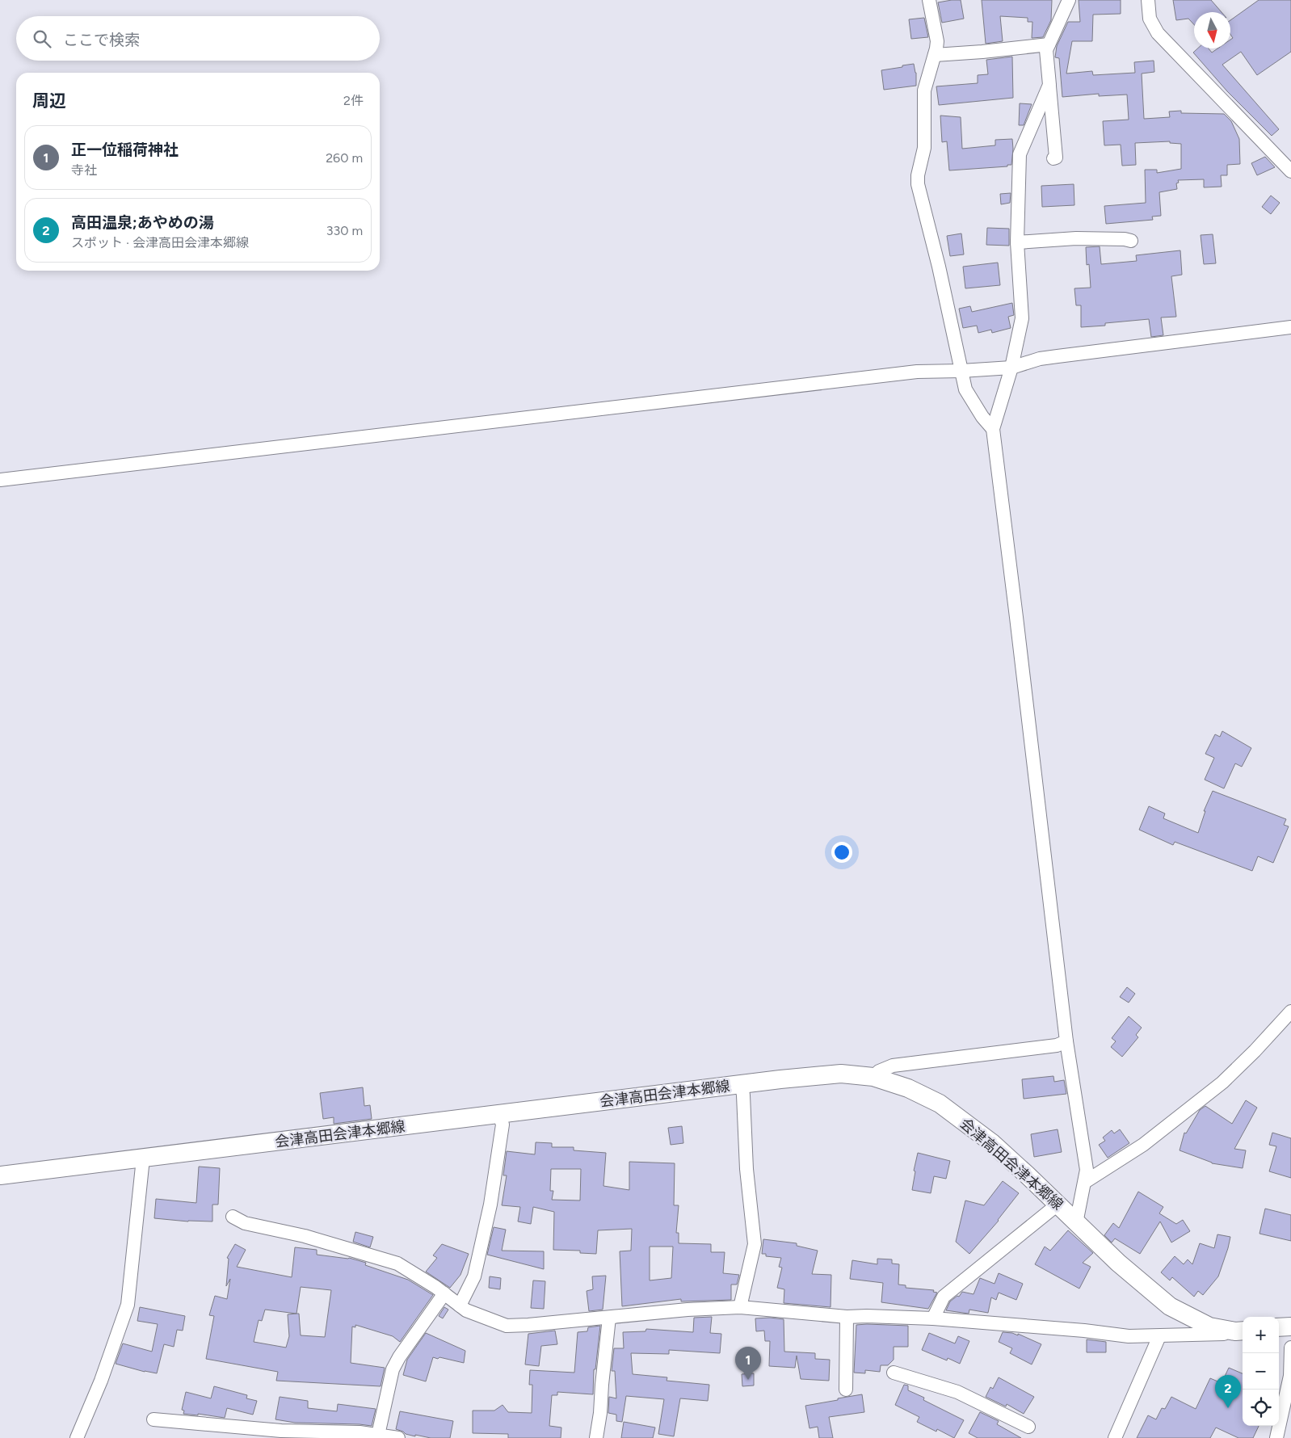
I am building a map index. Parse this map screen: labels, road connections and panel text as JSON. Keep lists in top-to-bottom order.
{
  "streets": {
    "main road": ["会津高田会津本郷線"]
  },
  "north": "bottom",
  "page": {
    "search": "ここで検索",
    "heading": ["周辺", "2件"],
    "list": [
      {
        "mark": "1",
        "name": "正一位稲荷神社",
        "note": "寺社",
        "value": "260 m"
      },
      {
        "mark": "2",
        "name": "高田温泉;あやめの湯",
        "note": "スポット · 会津高田会津本郷線",
        "value": "330 m"
      }
    ],
    "map_buttons": ["+", "−"],
    "pins": ["1", "2"]
  }
}
